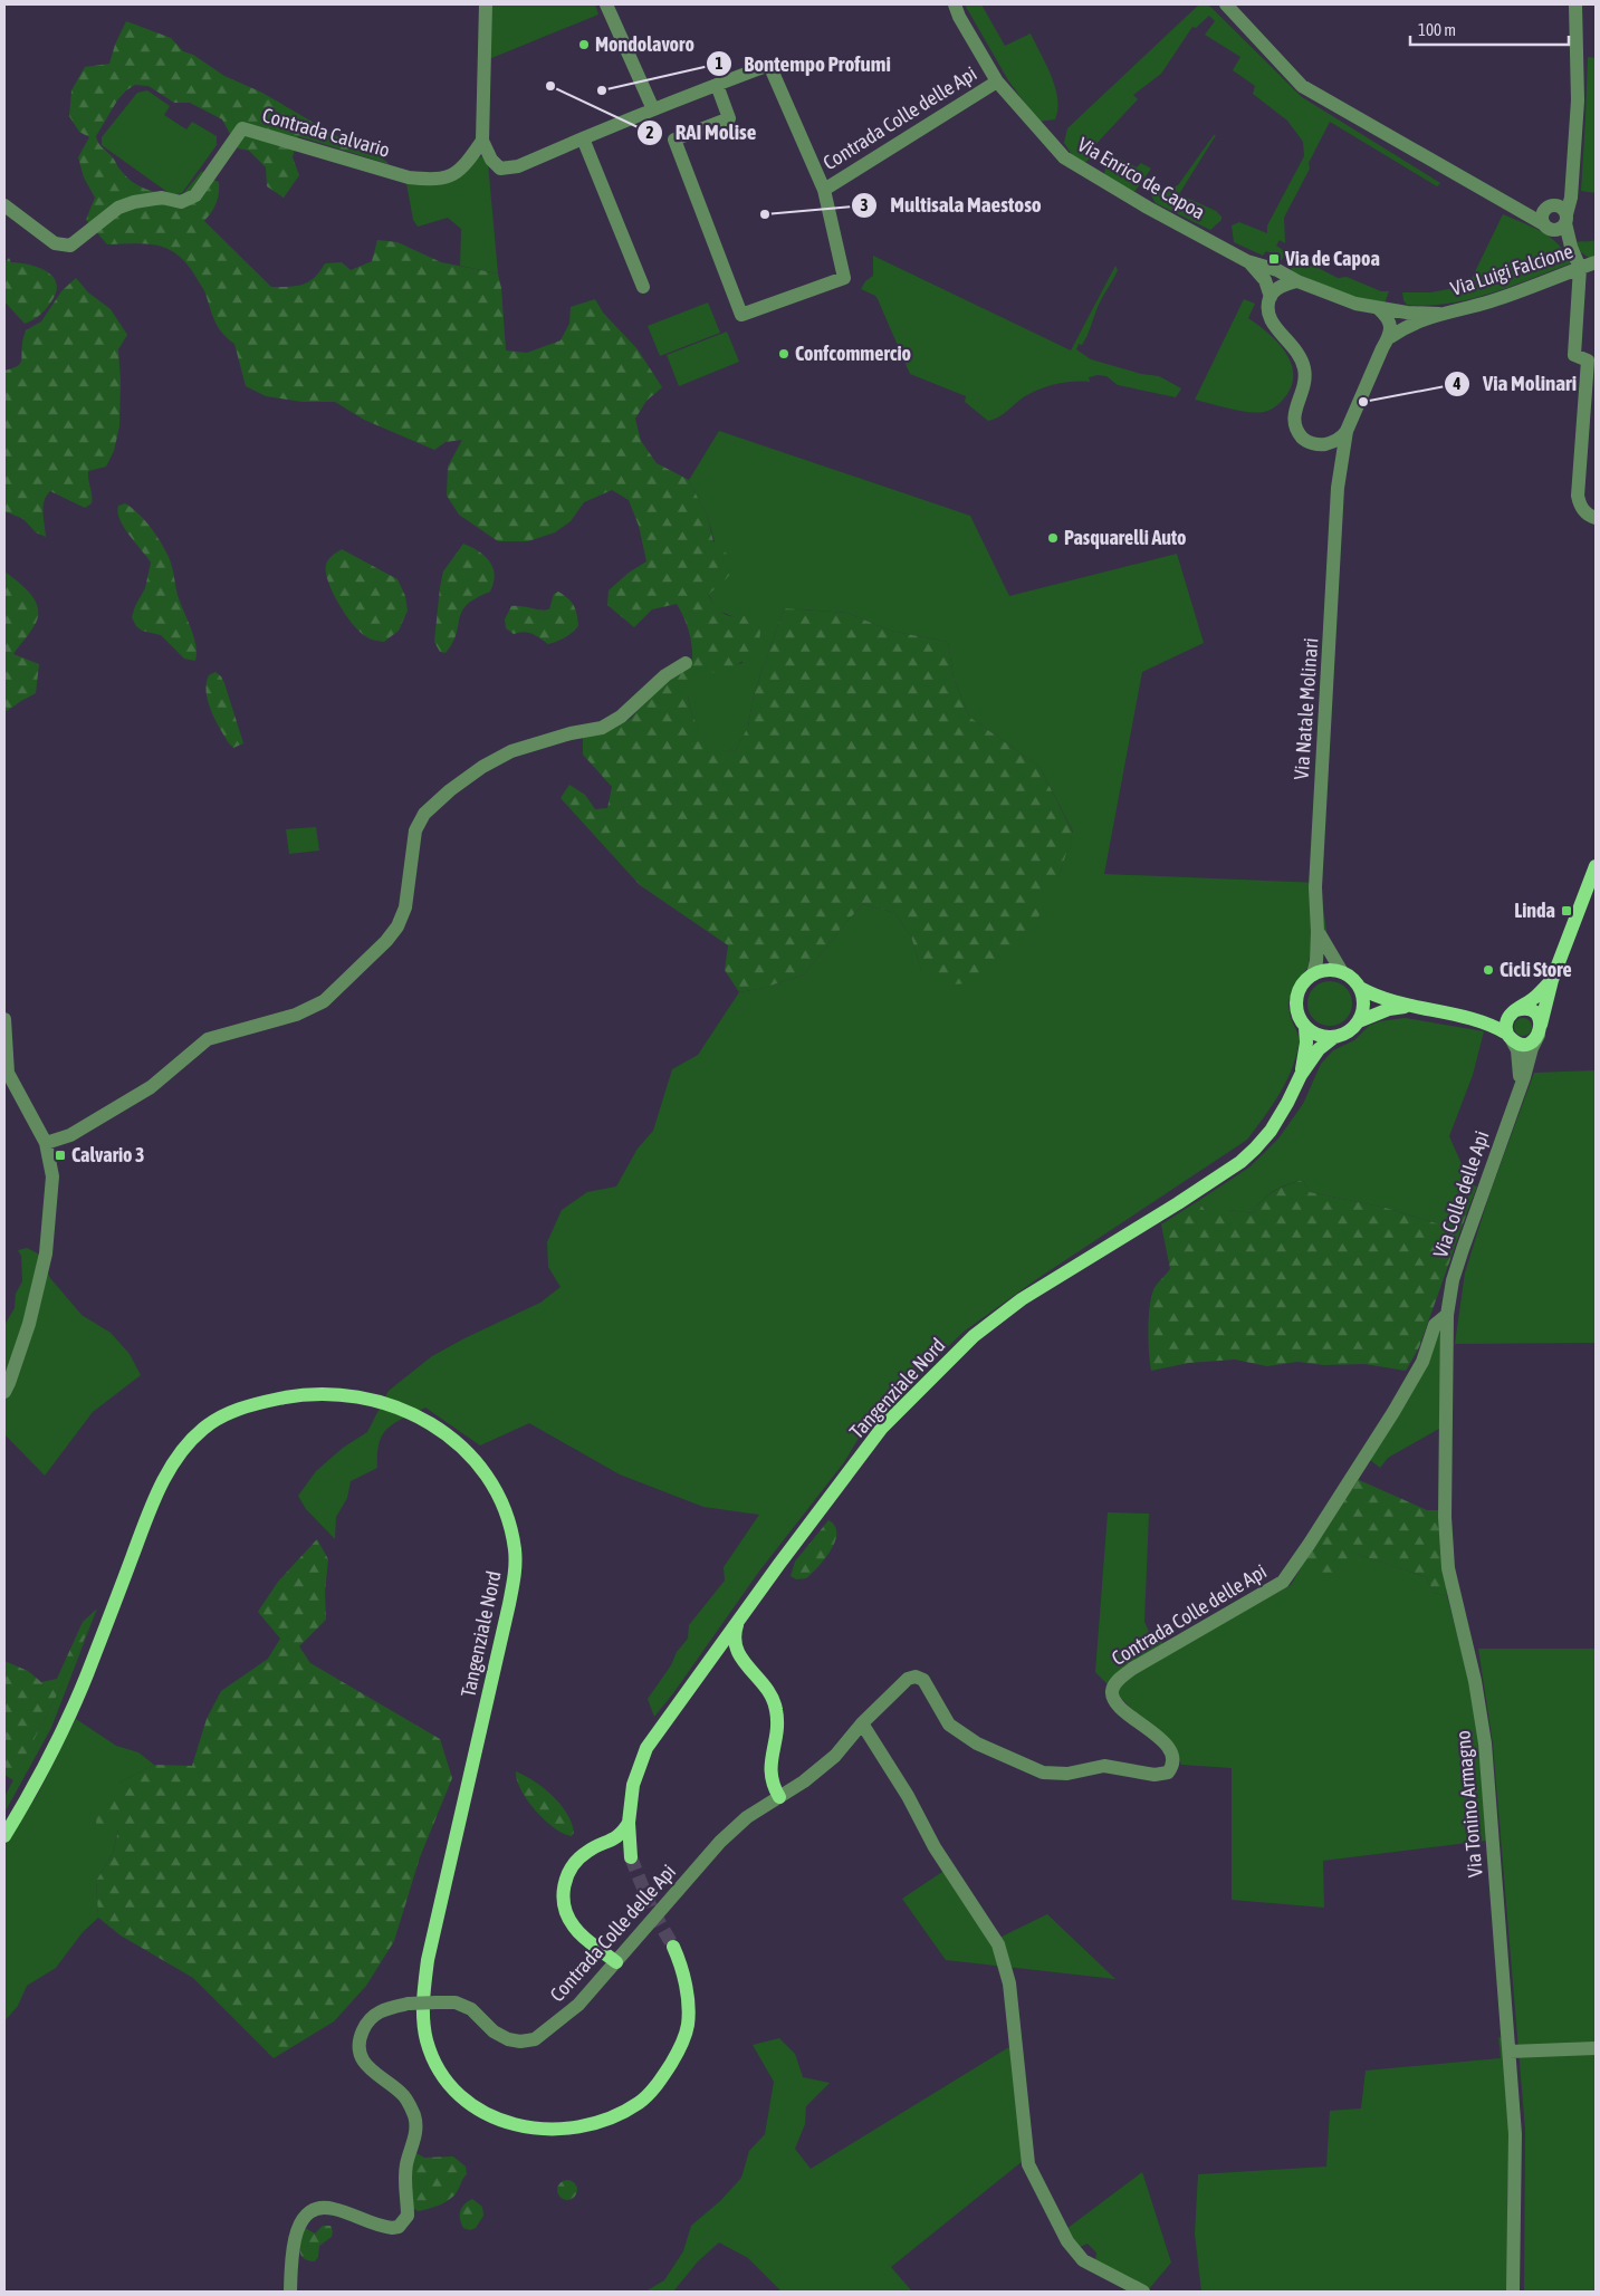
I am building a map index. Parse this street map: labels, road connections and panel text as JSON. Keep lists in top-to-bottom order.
{
  "streets": {
    "main road": ["Via Colle delle Api", "Tangenziale Nord"],
    "street": [
      "Contrada Colle delle Api",
      "Contrada Calvario",
      "Via Enrico de Capoa",
      "Via Luigi Falcione",
      "Via Natale Molinari",
      "Via Tonino Armagno"
    ]
  },
  "crossings": [
    ["Contrada Colle delle Api", "Contrada Calvario"],
    ["Contrada Colle delle Api", "Via Enrico de Capoa"],
    ["Contrada Colle delle Api", "Via Colle delle Api"],
    ["Contrada Colle delle Api", "Via Tonino Armagno"],
    ["Via Enrico de Capoa", "Via Luigi Falcione"],
    ["Via Enrico de Capoa", "Via Natale Molinari"],
    ["Via Luigi Falcione", "Via Natale Molinari"],
    ["Via Natale Molinari", "Tangenziale Nord"],
    ["Via Colle delle Api", "Via Tonino Armagno"]
  ],
  "places": {
    "other": [
      "Mondolavoro",
      "RAI Molise",
      "Bontempo Profumi",
      "Multisala Maestoso",
      "Confcommercio",
      "Via Molinari",
      "Pasquarelli Auto",
      "Cicli Store"
    ],
    "transit": ["Via de Capoa", "Linda", "Calvario 3"]
  },
  "scale_bar": "100 m"
}
